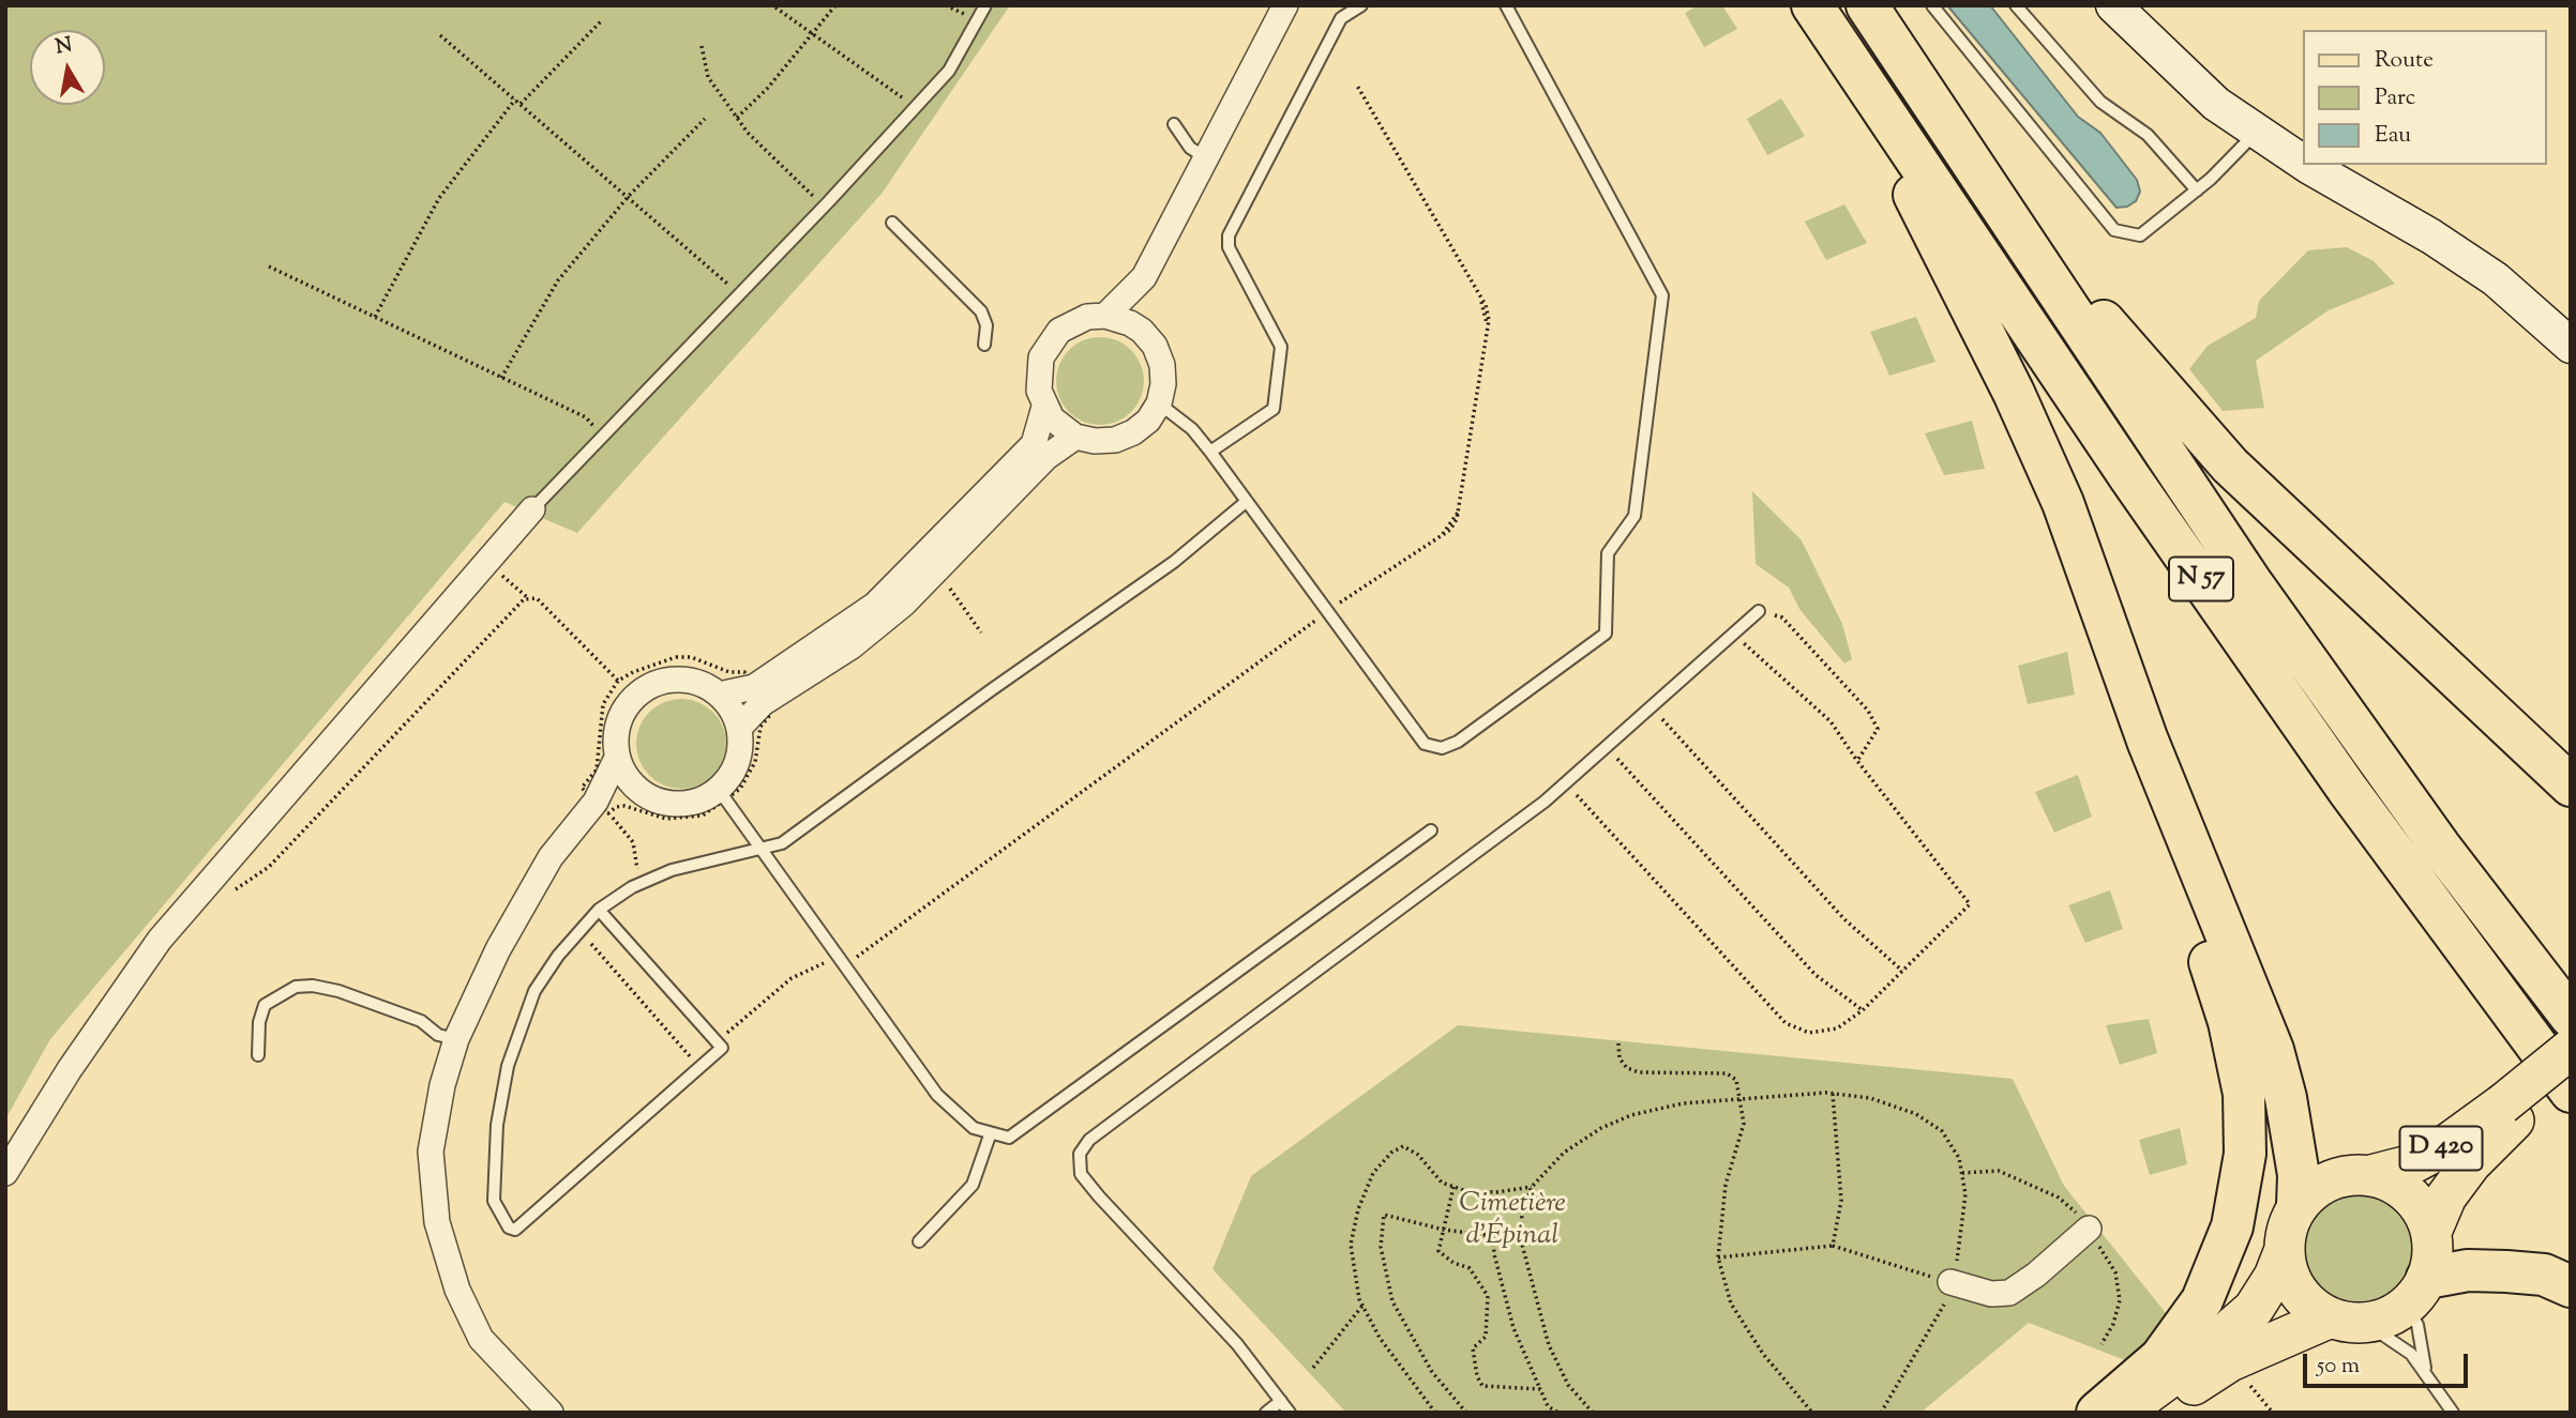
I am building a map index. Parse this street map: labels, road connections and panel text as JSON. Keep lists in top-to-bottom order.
{
  "streets": {
    "highway": ["N 57"],
    "main road": ["D 420"]
  },
  "parks": ["Cimetière d'Épinal"],
  "legend": ["Route", "Parc", "Eau"],
  "scale_bar": "50 m",
  "north": "top"
}
